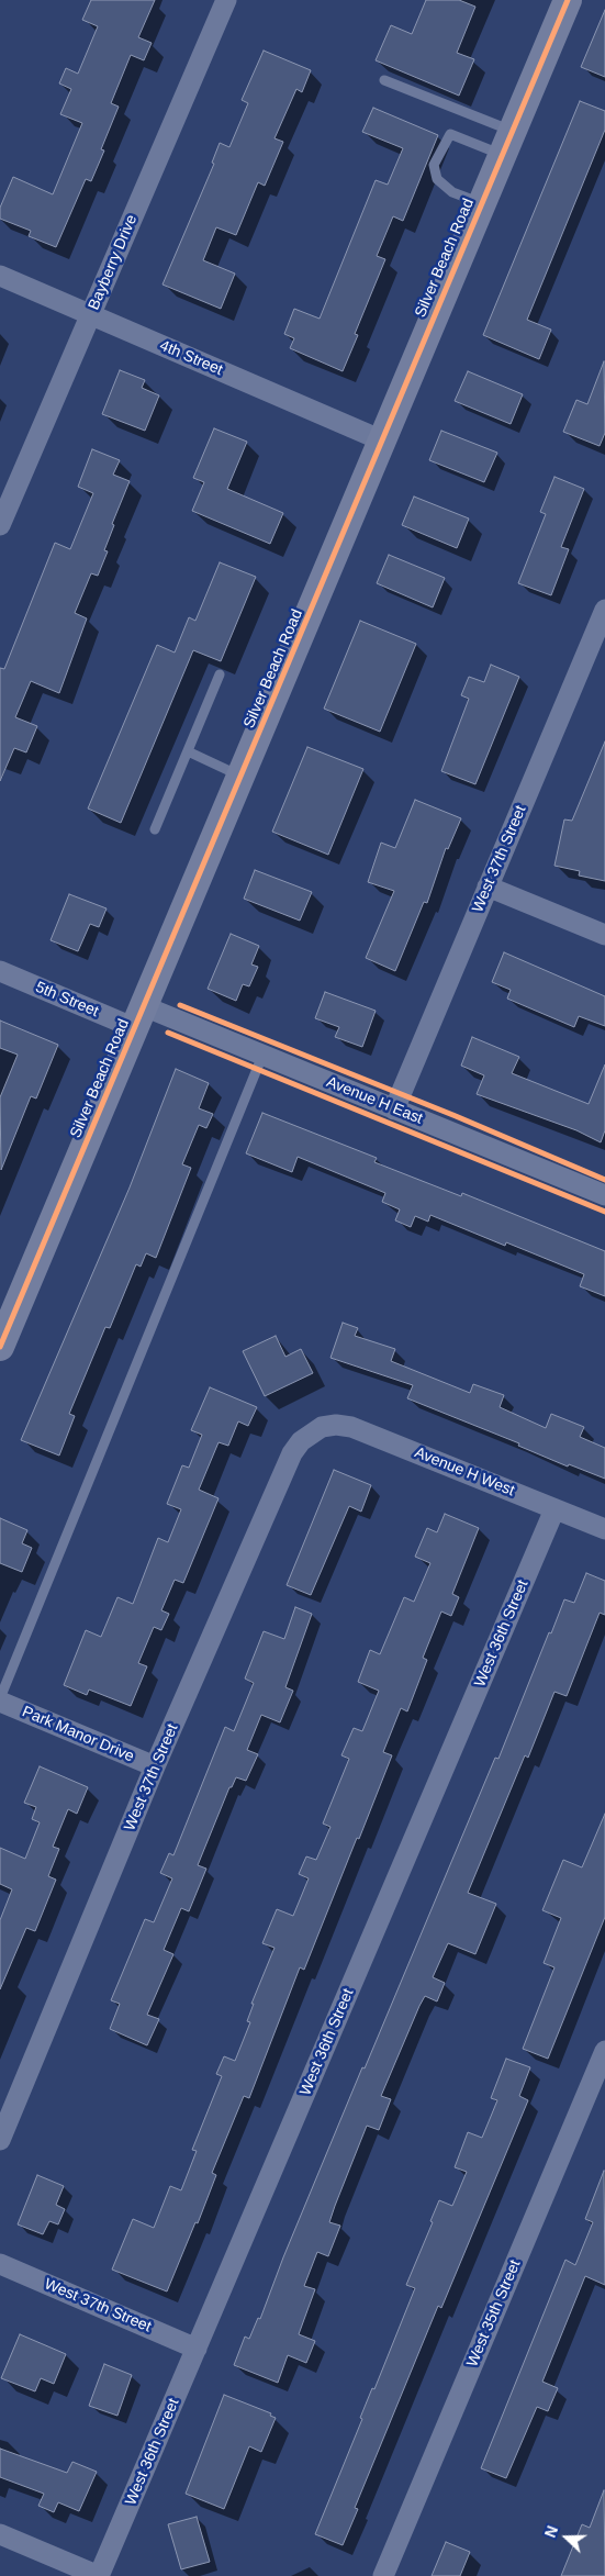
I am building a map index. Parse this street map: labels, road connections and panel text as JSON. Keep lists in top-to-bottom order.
{
  "streets": {
    "street": [
      "Silver Beach Road",
      "Bayberry Drive",
      "4th Street",
      "West 37th Street",
      "5th Street",
      "Avenue H East",
      "Avenue H West",
      "West 36th Street",
      "Park Manor Drive",
      "West 35th Street"
    ]
  },
  "crossings": [
    ["Silver Beach Road", "4th Street"],
    ["Silver Beach Road", "5th Street"],
    ["Silver Beach Road", "Avenue H East"],
    ["Bayberry Drive", "4th Street"],
    ["West 37th Street", "Avenue H East"],
    ["West 37th Street", "Avenue H West"],
    ["West 37th Street", "West 36th Street"],
    ["West 37th Street", "Park Manor Drive"],
    ["5th Street", "Avenue H East"],
    ["Avenue H West", "West 36th Street"]
  ],
  "north": "left"
}
